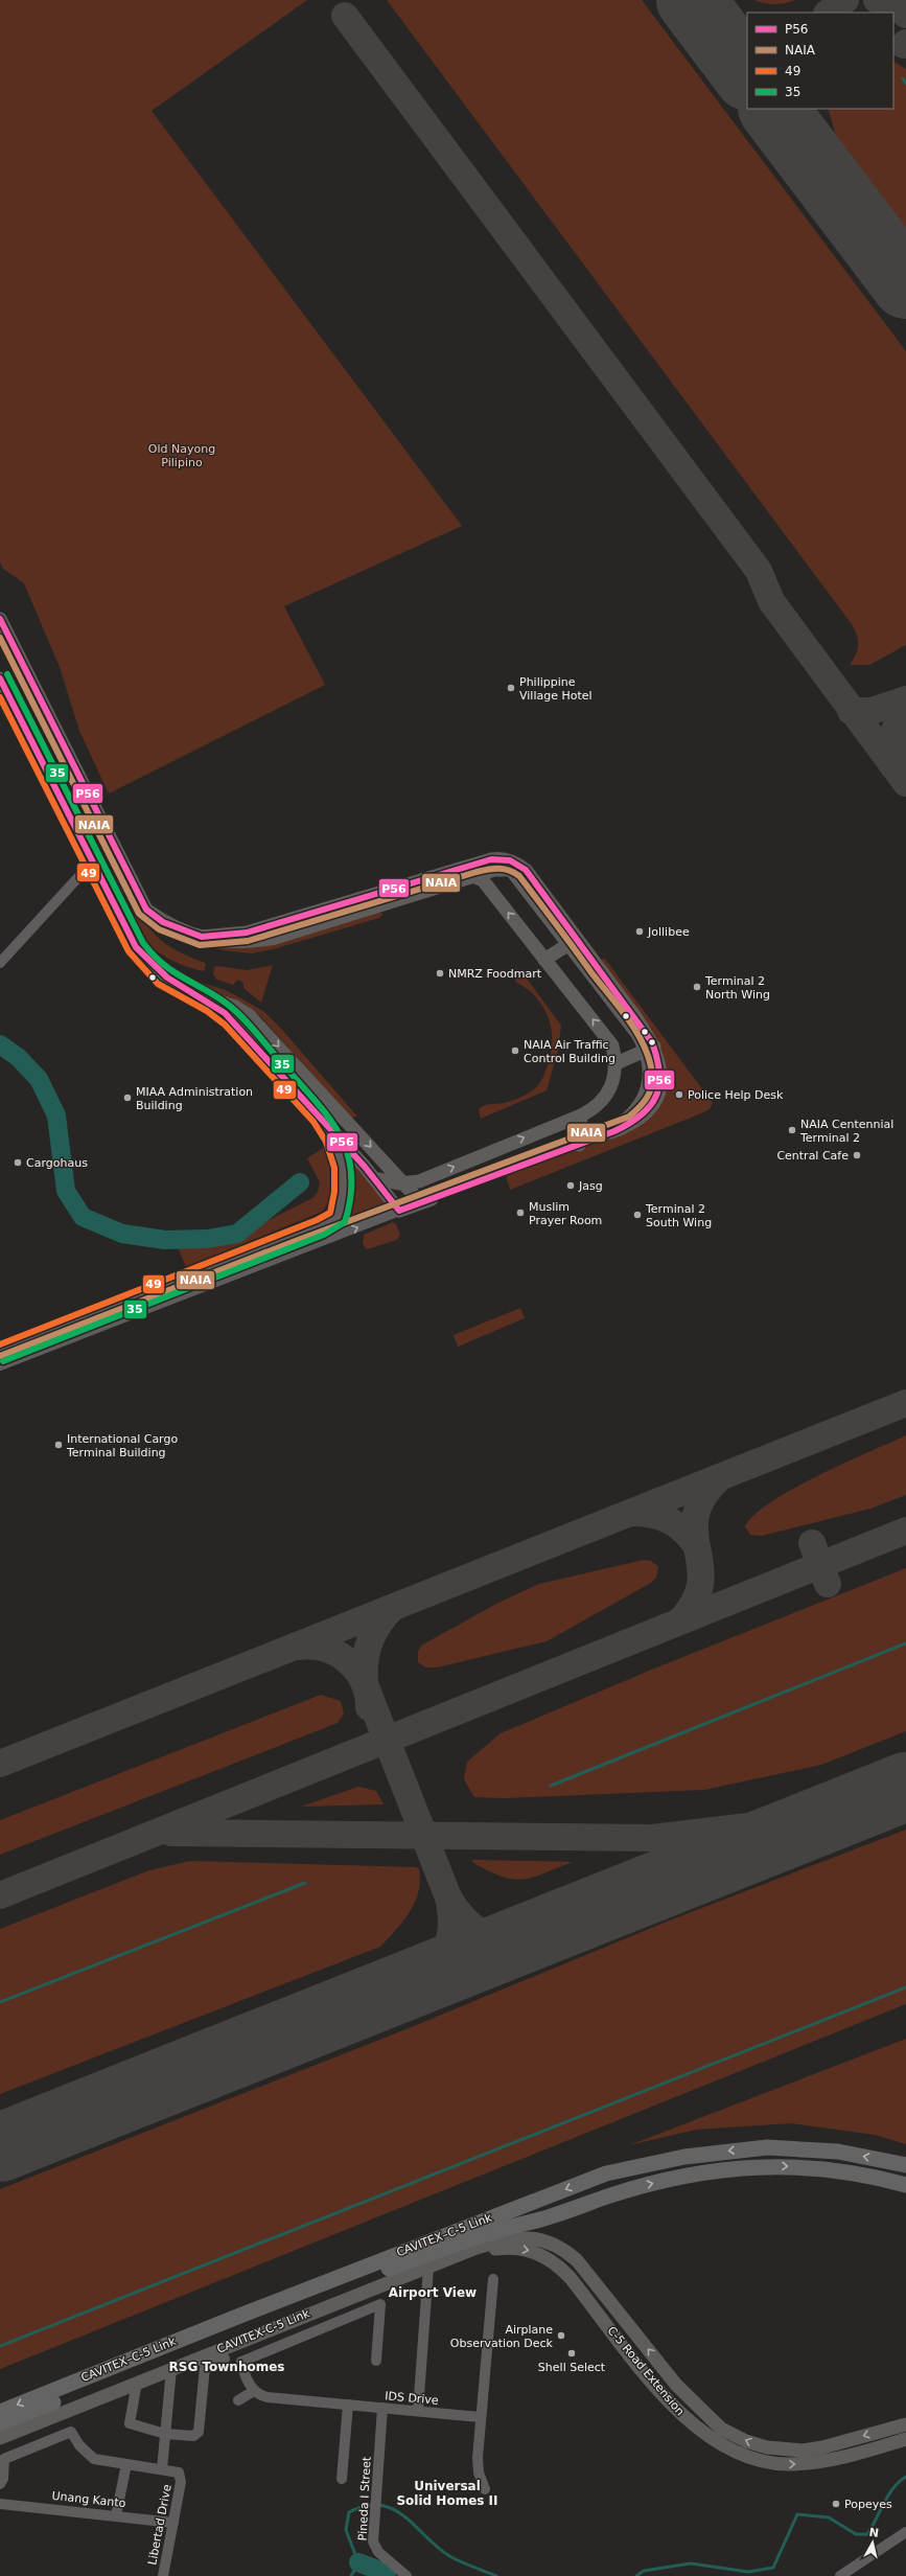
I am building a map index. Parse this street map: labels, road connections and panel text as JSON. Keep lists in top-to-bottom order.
{
  "streets": {
    "highway": ["CAVITEX–C-5 Link"],
    "main road": ["CAVITEX-C-5 Link", "C-5 Road Extension"],
    "street": [
      "IDS Drive",
      "Pineda I Street",
      "Unang Kanto",
      "Libertad Drive"
    ]
  },
  "crossings": [
    ["CAVITEX-C-5 Link", "C-5 Road Extension"],
    ["CAVITEX-C-5 Link", "Libertad Drive"],
    ["IDS Drive", "Pineda I Street"],
    ["Unang Kanto", "Libertad Drive"]
  ],
  "districts": ["Airport View", "RSG Townhomes", "Universal Solid Homes II"],
  "parks": ["Old Nayong Pilipino"],
  "places": [
    "Philippine Village Hotel",
    "Jollibee",
    "NMRZ Foodmart",
    "Terminal 2 North Wing",
    "NAIA Air Traffic Control Building",
    "Police Help Desk",
    "MIAA Administration Building",
    "NAIA Centennial Terminal 2",
    "Central Cafe",
    "Cargohaus",
    "Jasg",
    "Muslim Prayer Room",
    "Terminal 2 South Wing",
    "International Cargo Terminal Building",
    "Airplane Observation Deck",
    "Shell Select",
    "Popeyes"
  ],
  "lines": [
    "transit line P56",
    "transit line NAIA",
    "transit line 35",
    "transit line 49"
  ],
  "legend": [
    "P56",
    "NAIA",
    "49",
    "35"
  ],
  "north": "top"
}
